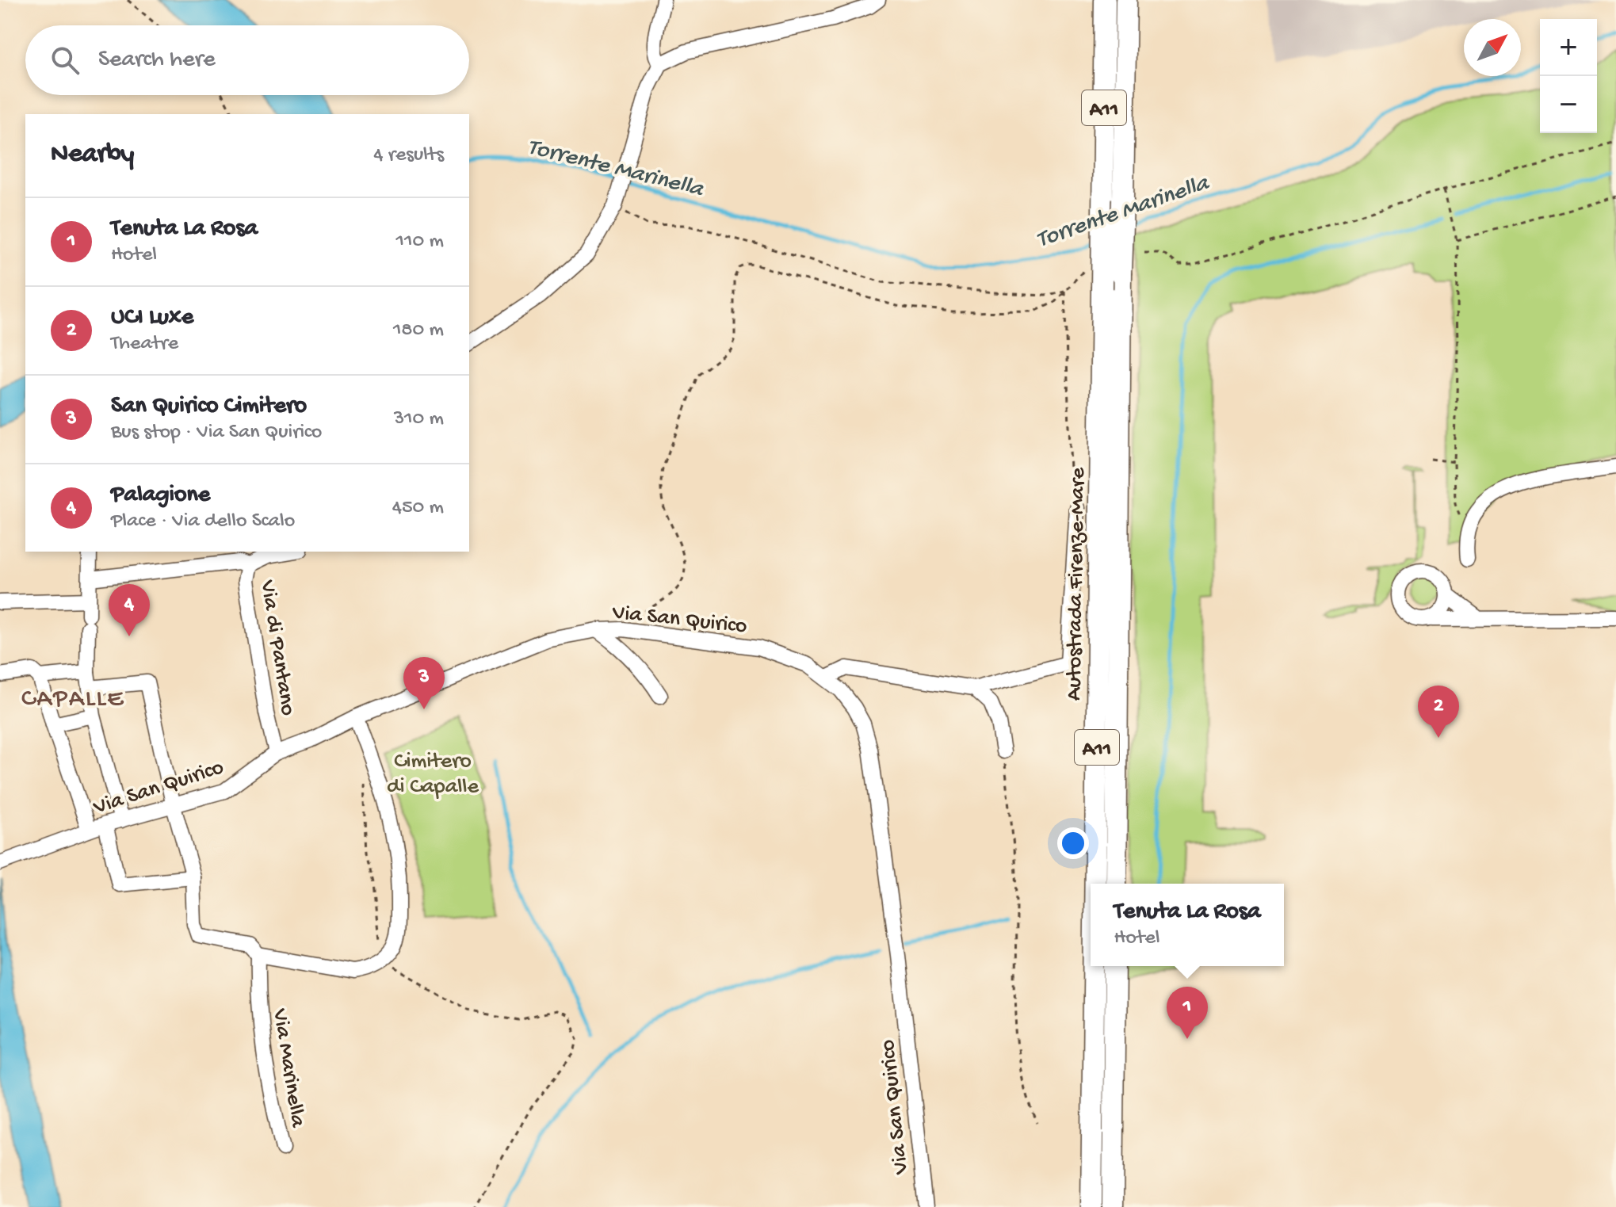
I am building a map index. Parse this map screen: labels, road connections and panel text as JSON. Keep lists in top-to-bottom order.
{
  "streets": {
    "highway": ["A11", "Autostrada Firenze-Mare"],
    "street": ["Via San Quirico", "Via di Pantano", "Via Marinella"]
  },
  "crossings": [
    ["Via San Quirico", "Via di Pantano"]
  ],
  "districts": ["CAPALLE"],
  "water": ["Torrente Marinella"],
  "parks": ["Cimitero di Capalle"],
  "north": "top right",
  "page": {
    "map_buttons": ["+", "−"],
    "search": "Search here",
    "heading": ["Nearby", "4 results"],
    "list": [
      {
        "mark": "1",
        "name": "Tenuta La Rosa",
        "note": "Hotel",
        "value": "110 m"
      },
      {
        "mark": "2",
        "name": "UCI Luxe",
        "note": "Theatre",
        "value": "180 m"
      },
      {
        "mark": "3",
        "name": "San Quirico Cimitero",
        "note": "Bus stop · Via San Quirico",
        "value": "310 m"
      },
      {
        "mark": "4",
        "name": "Palagione",
        "note": "Place · Via dello Scalo",
        "value": "450 m"
      }
    ],
    "pins": [
      "4",
      "3",
      "2",
      "1"
    ],
    "popup": ["Tenuta La Rosa", "Hotel"]
  }
}
